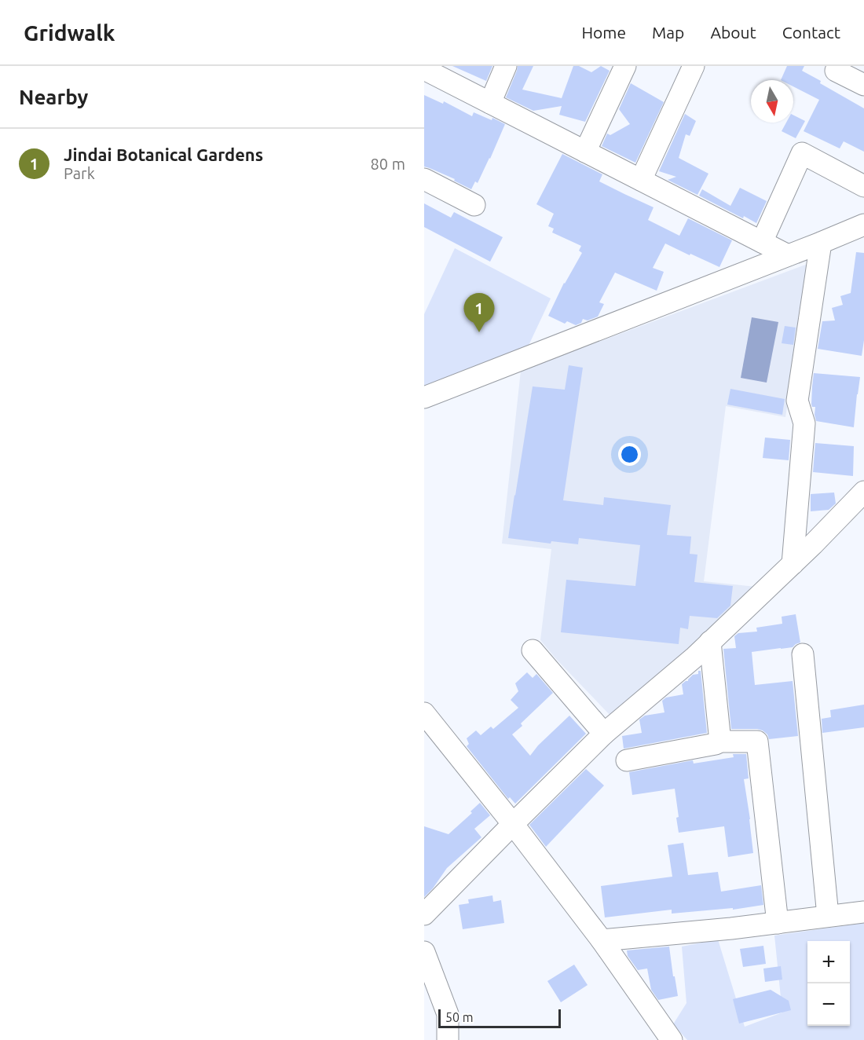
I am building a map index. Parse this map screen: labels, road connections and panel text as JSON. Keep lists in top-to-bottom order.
{
  "scale_bar": "50 m",
  "north": "bottom",
  "page": {
    "header": "Gridwalk",
    "nav": [
      "Home",
      "Map",
      "About",
      "Contact"
    ],
    "heading": "Nearby",
    "list": [
      {
        "mark": "1",
        "name": "Jindai Botanical Gardens",
        "note": "Park",
        "value": "80 m"
      }
    ],
    "pins": "1",
    "map_buttons": ["+", "−"],
    "scale": "50 m"
  }
}
